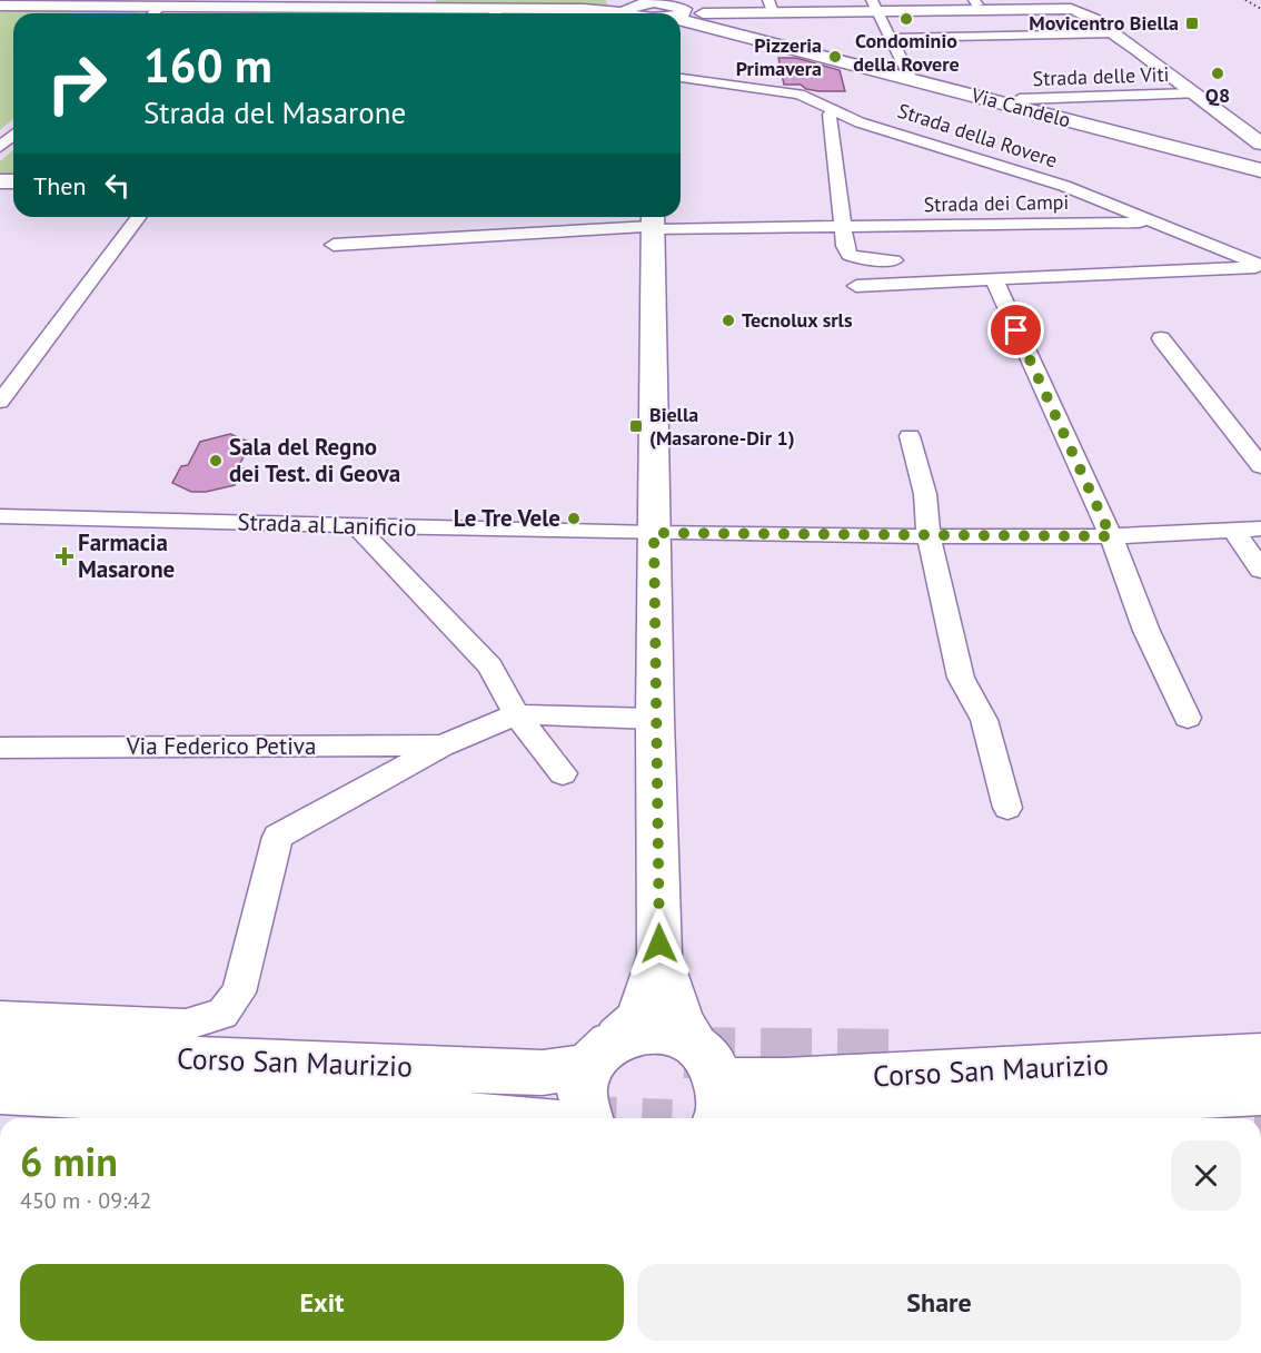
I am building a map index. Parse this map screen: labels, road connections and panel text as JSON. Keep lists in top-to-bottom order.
{
  "streets": {
    "street": [
      "Strada delle Viti",
      "Via Candelo",
      "Strada della Rovere",
      "Strada dei Campi",
      "Strada al Lanificio",
      "Via Federico Petiva",
      "Corso San Maurizio"
    ]
  },
  "crossings": [
    ["Strada delle Viti", "Via Candelo"],
    ["Strada della Rovere", "Strada dei Campi"]
  ],
  "places": {
    "other": [
      "Condominio della Rovere",
      "Pizzeria Primavera",
      "Q8",
      "Tecnolux srls",
      "Sala del Regno dei Test. di Geova",
      "Le Tre Vele"
    ],
    "transit": ["Movicentro Biella", "Biella (Masarone-Dir 1)"],
    "health": ["Farmacia Masarone"]
  },
  "page": {
    "turn": ["160 m", "Strada del Masarone"],
    "then": "Then",
    "heading": ["6 min", "450 m · 09:42"],
    "buttons": ["Exit", "Share"]
  }
}
